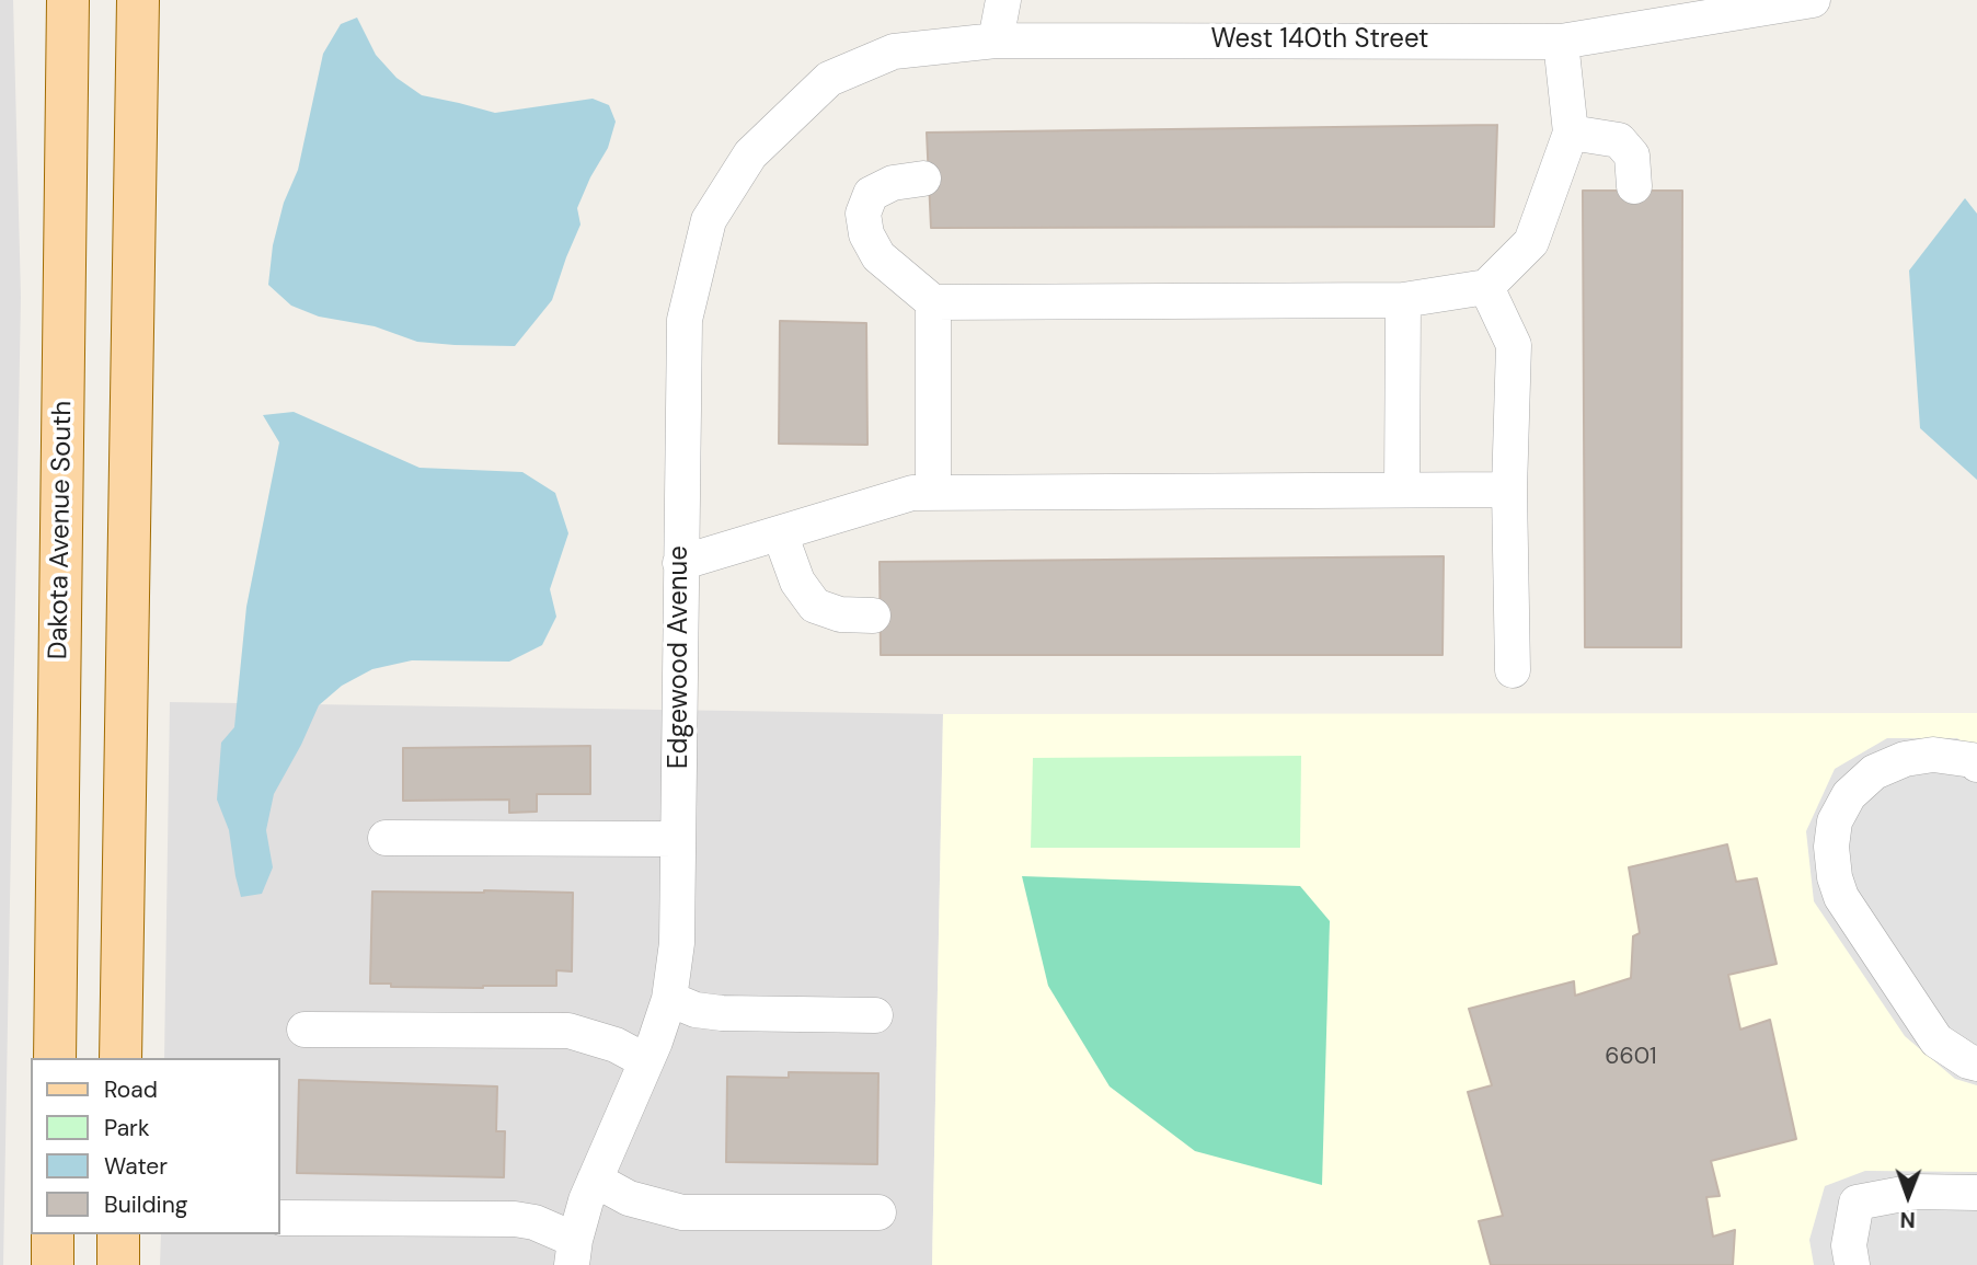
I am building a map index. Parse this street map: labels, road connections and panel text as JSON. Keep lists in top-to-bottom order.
{
  "streets": {
    "main road": ["Dakota Avenue South"],
    "street": ["West 140th Street", "Edgewood Avenue"]
  },
  "crossings": [
    ["West 140th Street", "Edgewood Avenue"]
  ],
  "house_numbers": ["6601"],
  "legend": [
    "Road",
    "Park",
    "Water",
    "Building"
  ],
  "north": "bottom"
}
